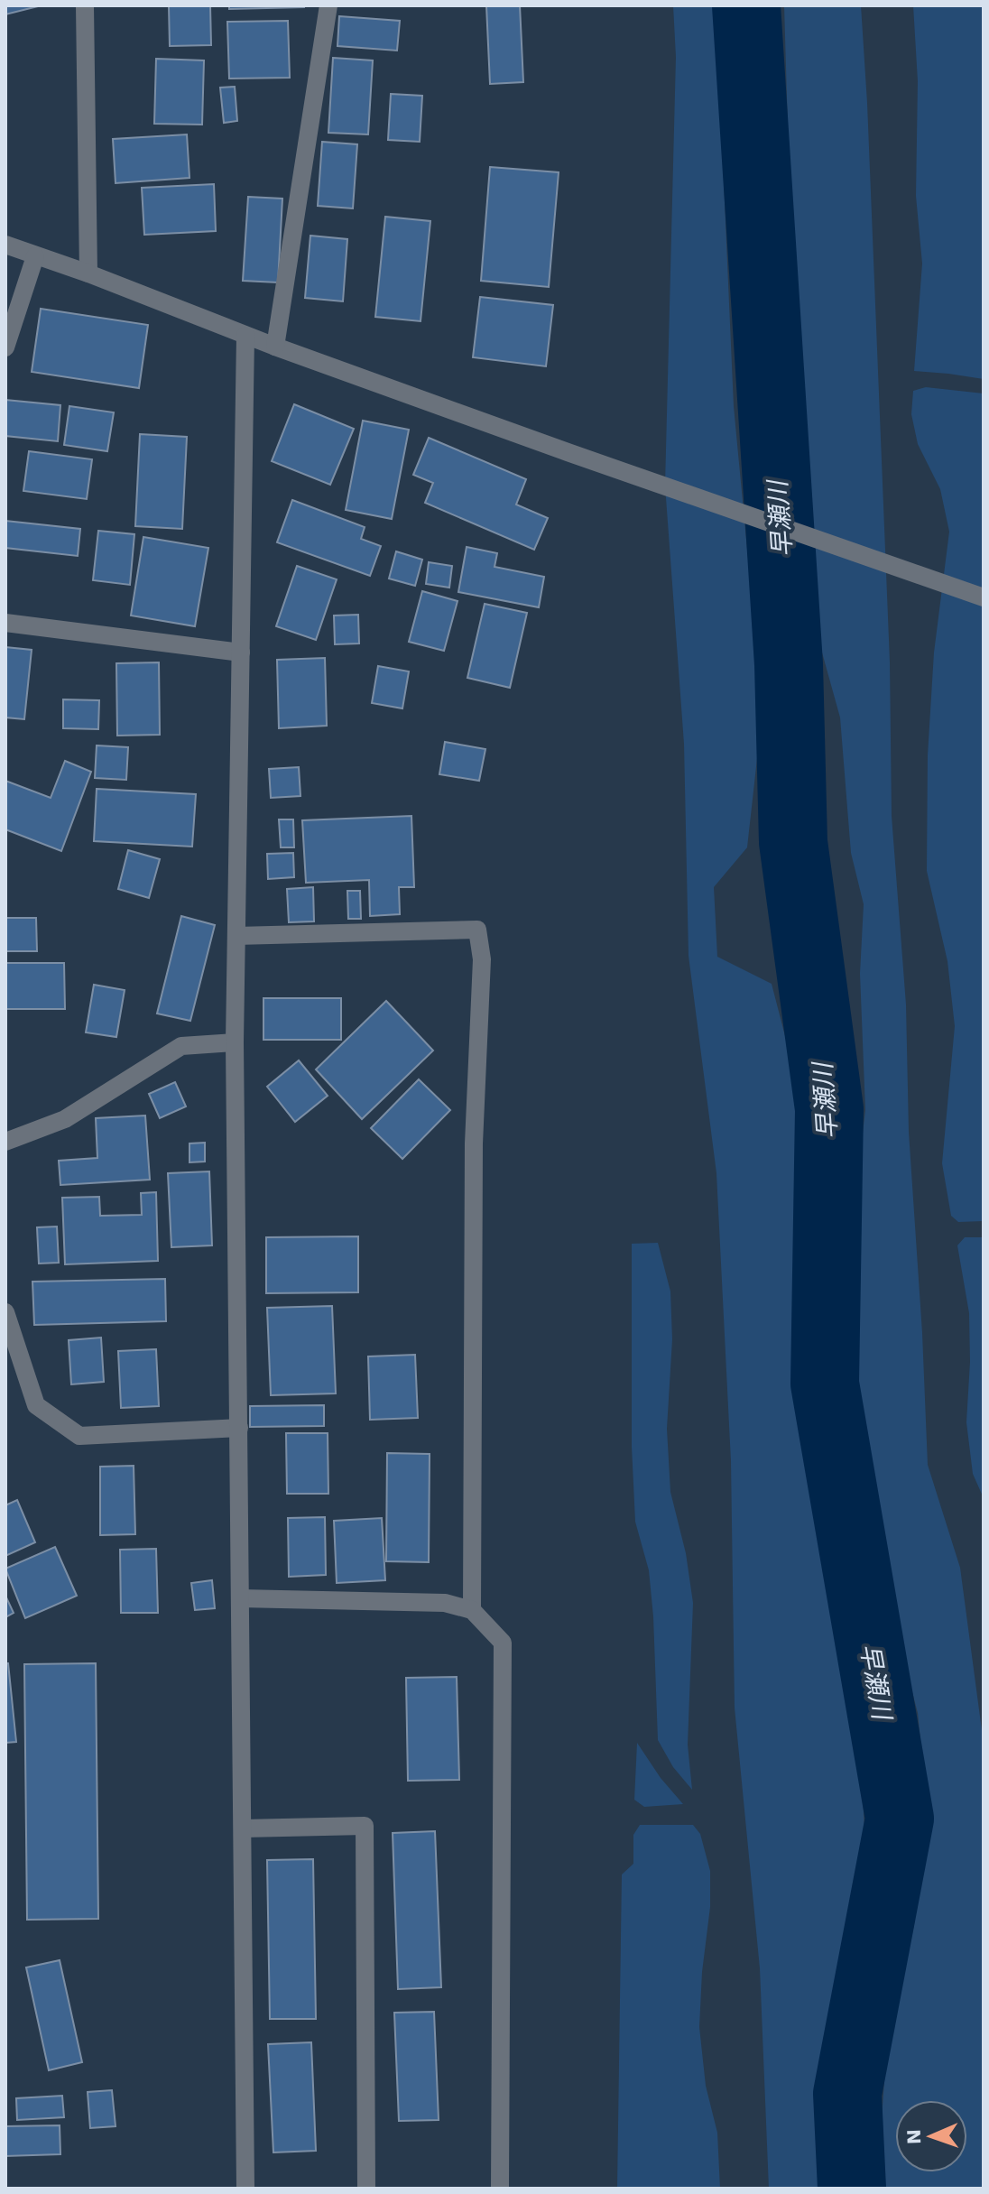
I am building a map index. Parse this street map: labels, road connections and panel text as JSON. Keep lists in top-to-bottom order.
{
  "water": ["早瀬川"],
  "north": "left"
}
